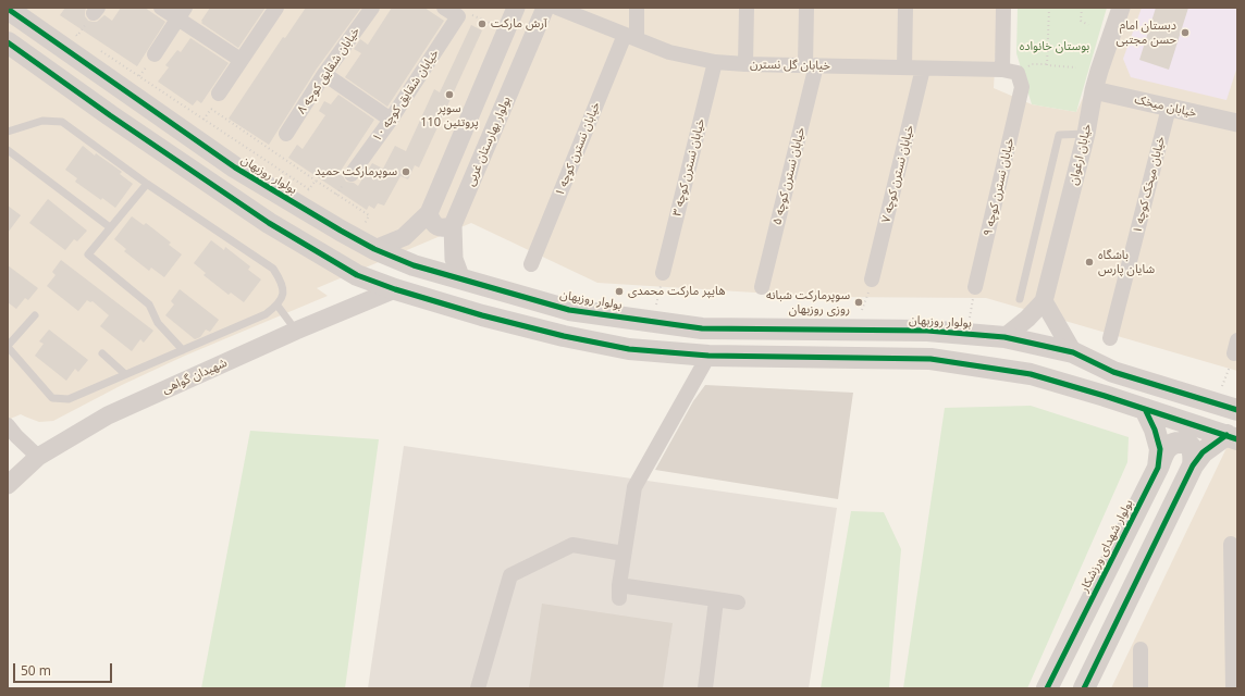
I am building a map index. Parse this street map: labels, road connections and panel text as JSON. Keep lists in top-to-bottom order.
{
  "streets": {
    "main road": ["بولوار روزبهان", "بولوار شهدای ورزشکار"],
    "street": [
      "خیابان گل نسترن",
      "خیابان شقایق کوچه ۸",
      "خیابان شقایق کوچه ۱۰",
      "خیابان میخک",
      "بولوار بهارستان غربی",
      "خیابان نسترن کوچه ۱",
      "خیابان ارغوان",
      "خیابان نسترن کوچه ۳",
      "خیابان نسترن کوچه ۷",
      "خیابان نسترن کوچه ۵",
      "خیابان میخک کوچه ۱",
      "خیابان نسترن کوچه ۹",
      "شهیدان گواهی"
    ]
  },
  "crossings": [
    ["خیابان گل نسترن", "خیابان نسترن کوچه ۱"],
    ["خیابان گل نسترن", "خیابان نسترن کوچه ۳"],
    ["خیابان گل نسترن", "خیابان نسترن کوچه ۷"],
    ["خیابان گل نسترن", "خیابان نسترن کوچه ۵"],
    ["خیابان گل نسترن", "خیابان نسترن کوچه ۹"],
    ["خیابان میخک", "خیابان ارغوان"],
    ["خیابان میخک", "خیابان میخک کوچه ۱"],
    ["بولوار بهارستان غربی", "بولوار روزبهان"]
  ],
  "parks": ["بوستان خانواده"],
  "places": [
    "آرش مارکت",
    "دبستان امام حسن مجتبی",
    "سوپر پروتئین 110",
    "سوپرمارکت حمید",
    "باشگاه شایان پارس",
    "هایپر مارکت محمدی",
    "سوپرمارکت شبانه روزی روزبهان"
  ],
  "scale_bar": "50 m"
}
